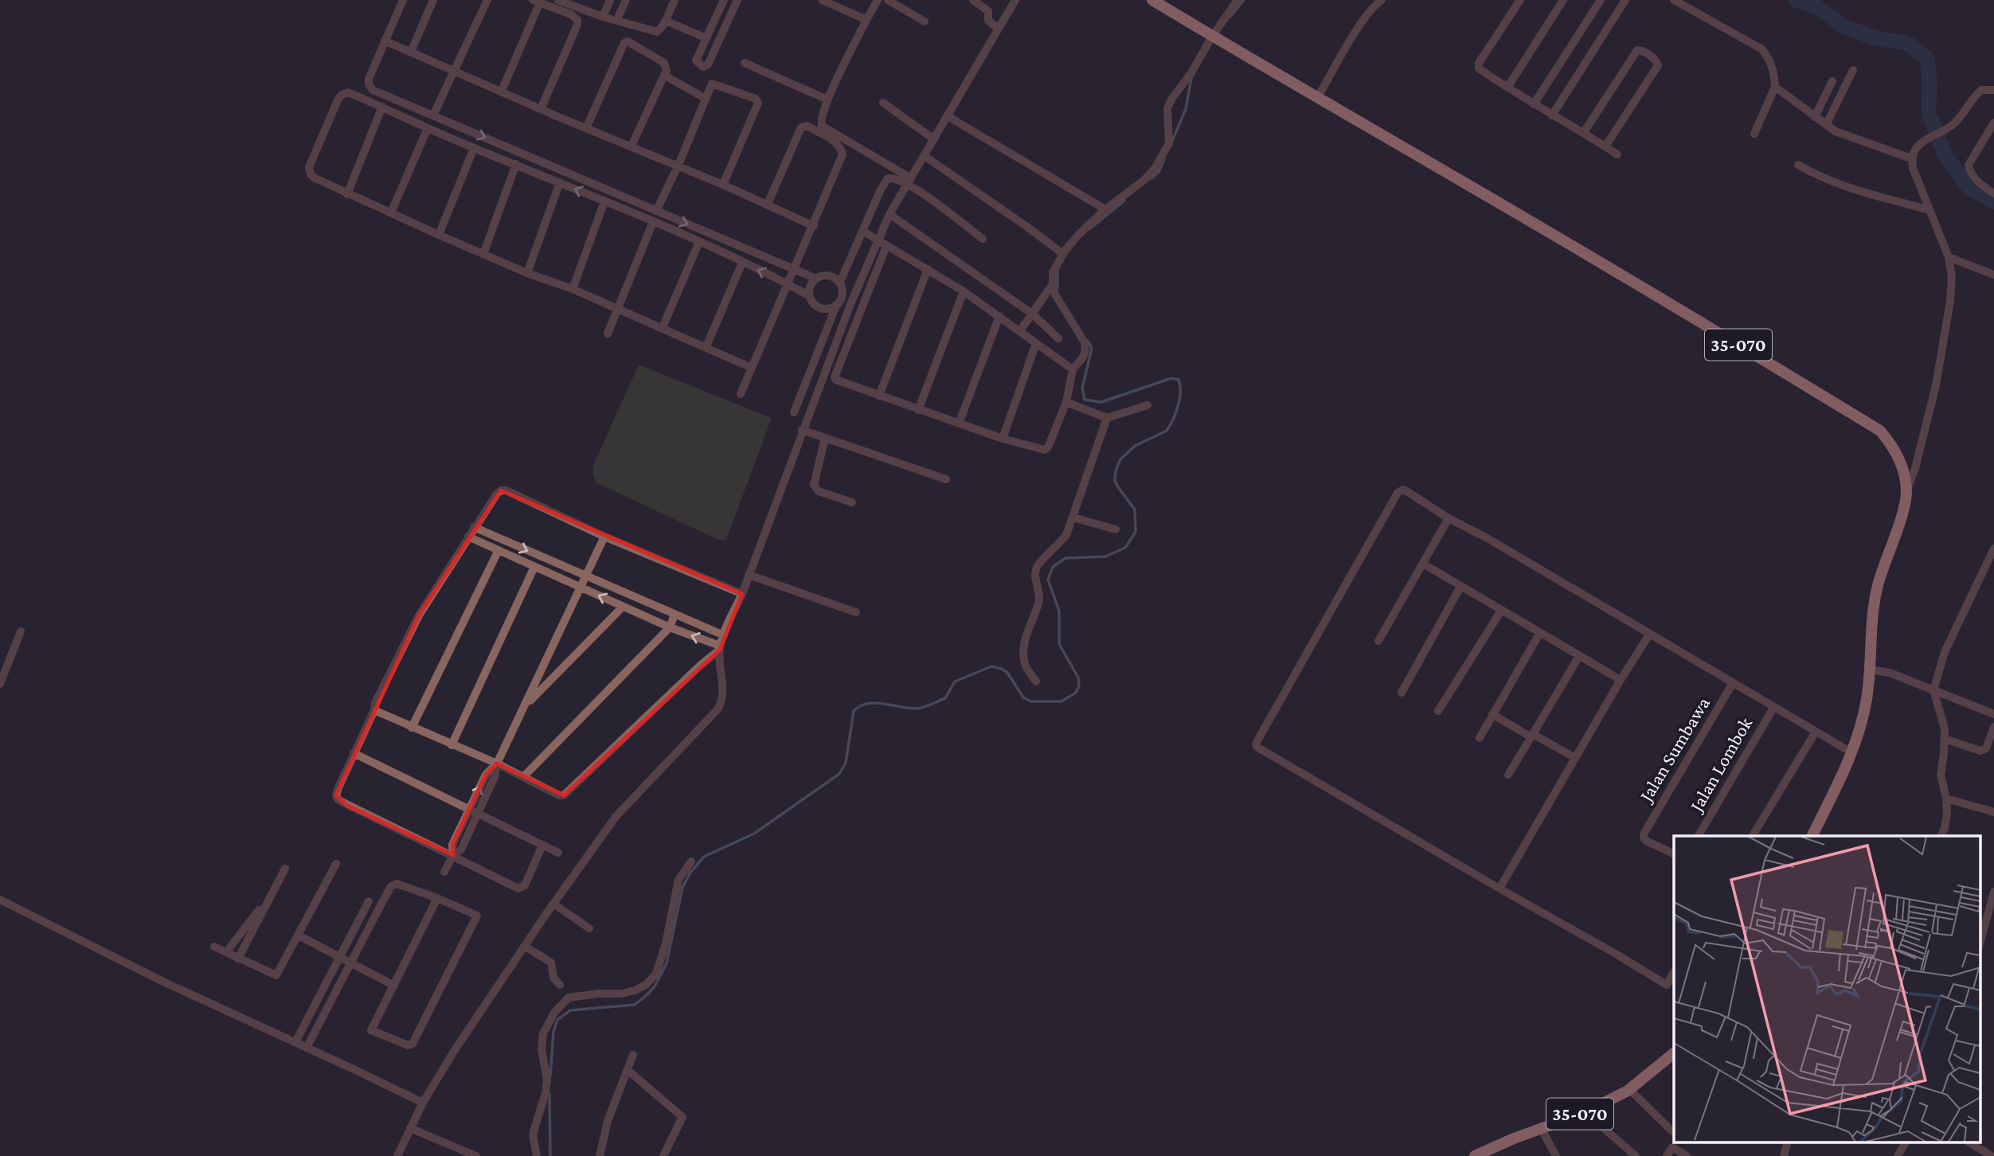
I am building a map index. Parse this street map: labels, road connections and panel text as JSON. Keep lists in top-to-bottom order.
{
  "streets": {
    "main road": ["35-070"],
    "street": ["Jalan Sumbawa", "Jalan Lombok"]
  }
}
